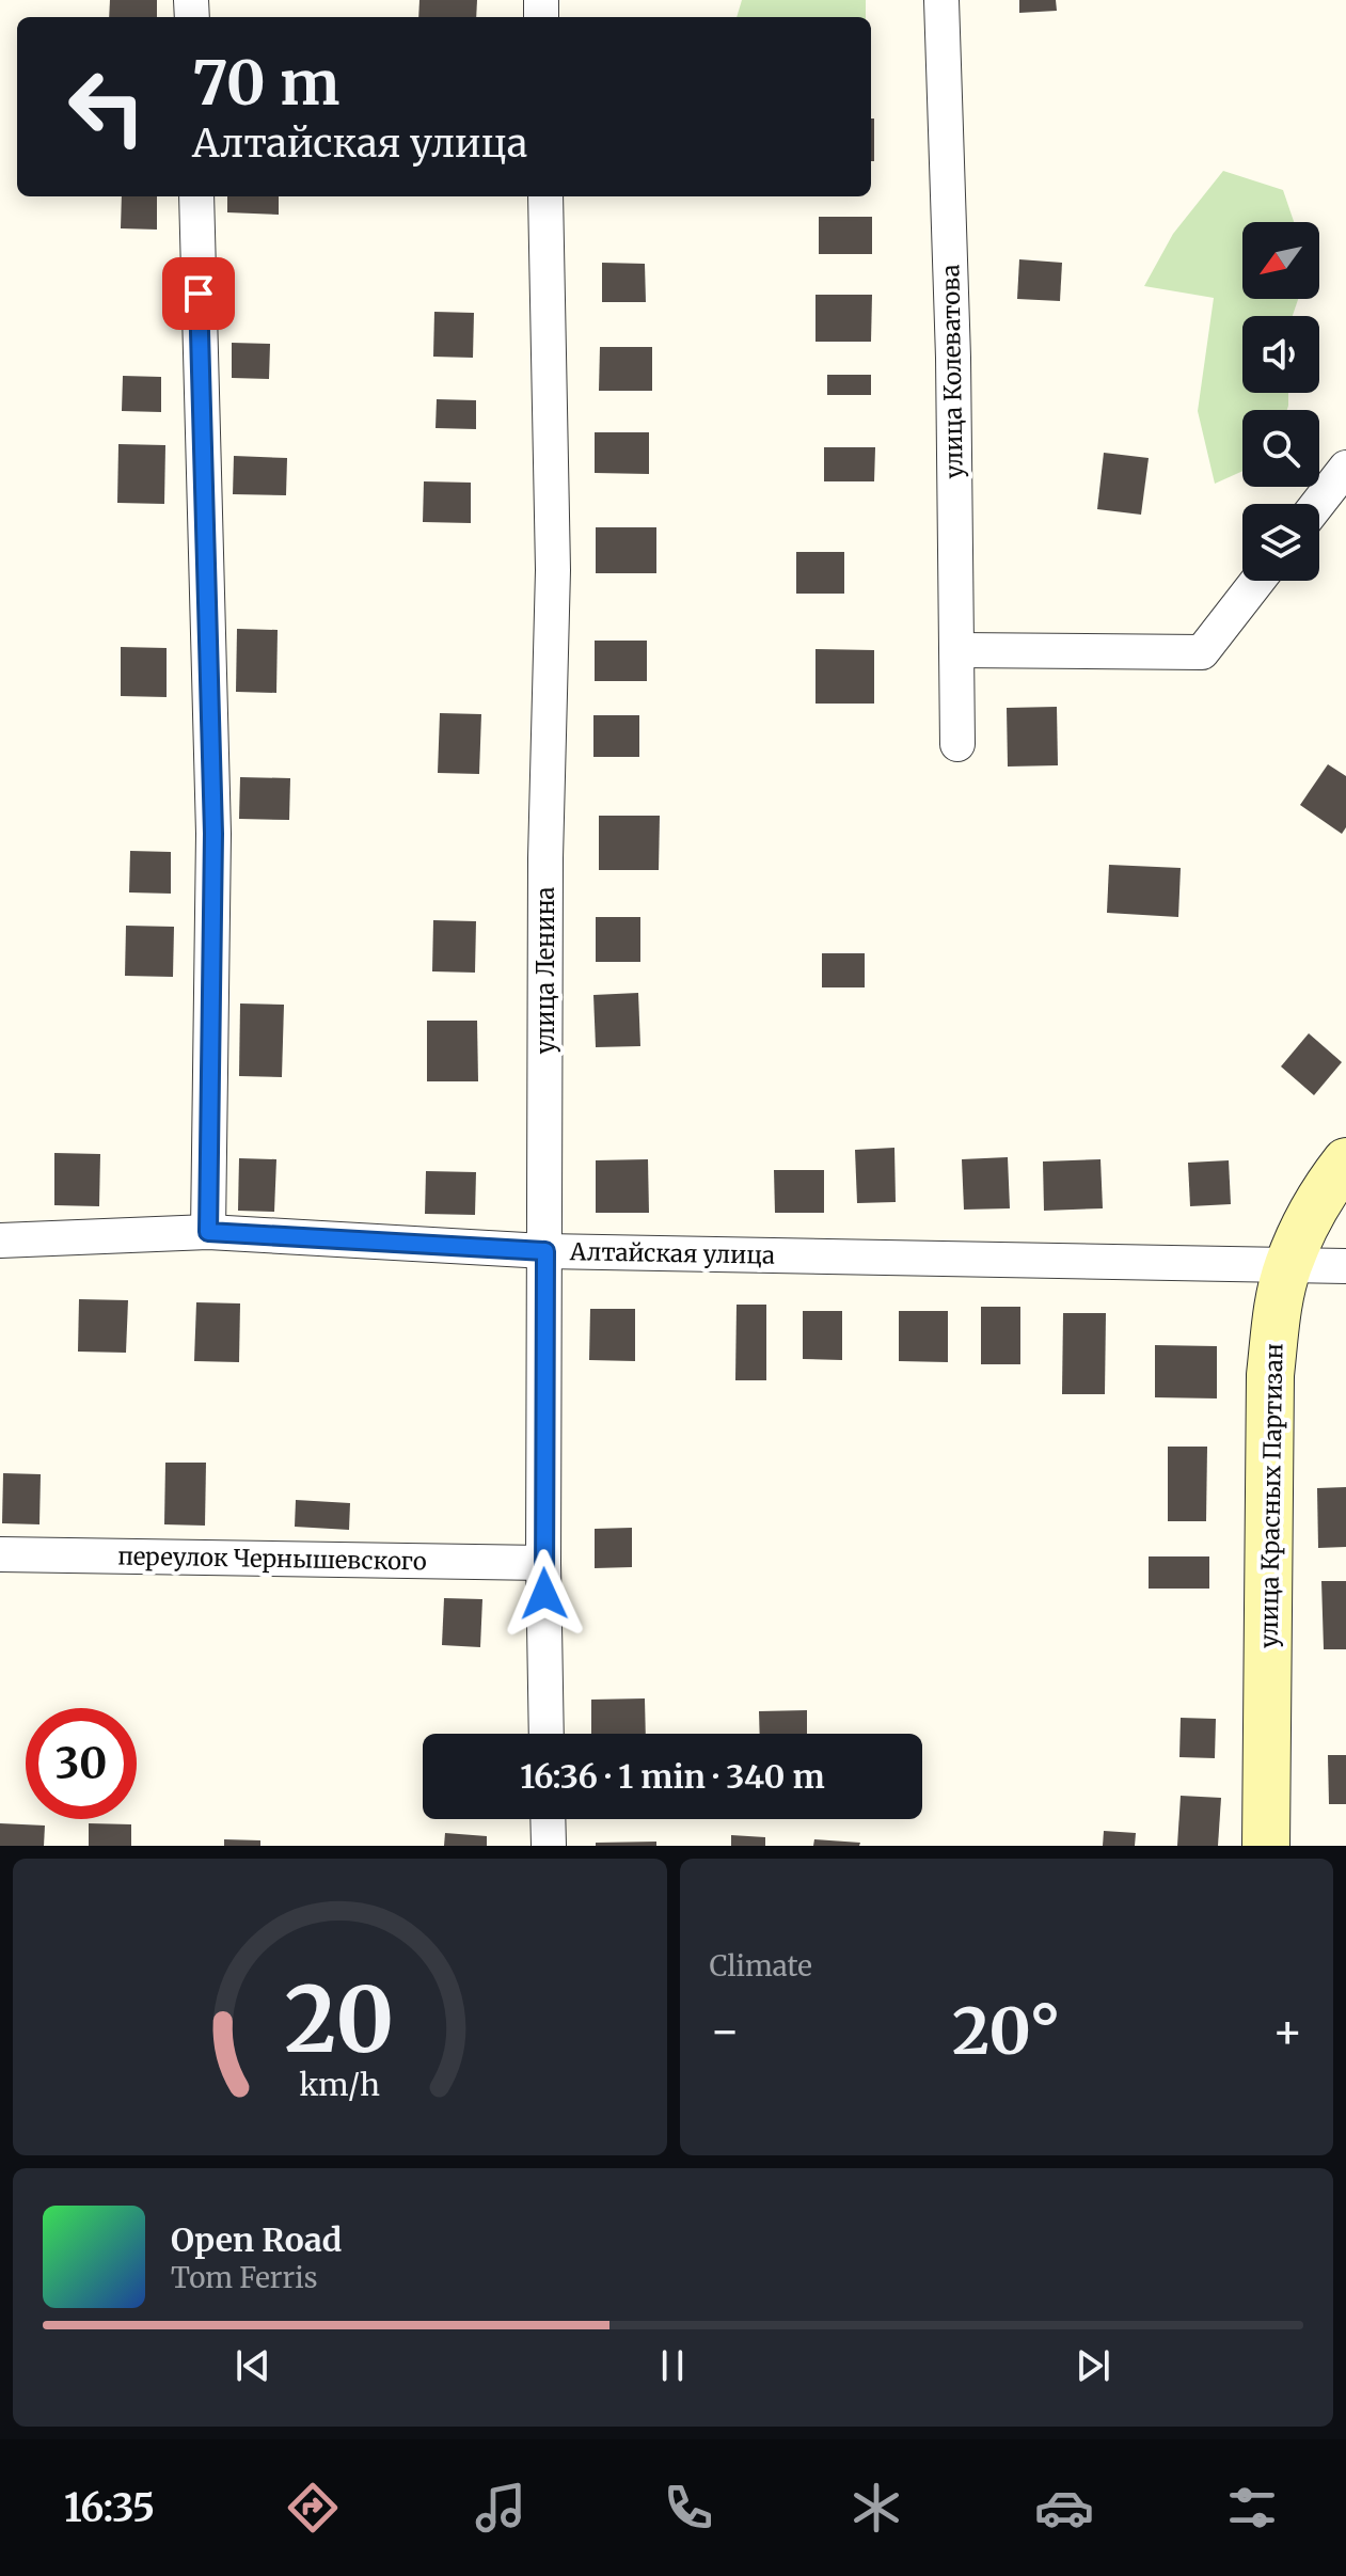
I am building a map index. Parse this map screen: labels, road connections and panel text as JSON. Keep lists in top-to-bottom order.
{
  "streets": {
    "main road": ["улица Красных Партизан"],
    "street": [
      "улица Колеватова",
      "улица Ленина",
      "Алтайская улица",
      "переулок Чернышевского"
    ]
  },
  "crossings": [
    ["улица Ленина", "Алтайская улица"],
    ["улица Ленина", "переулок Чернышевского"],
    ["Алтайская улица", "улица Красных Партизан"]
  ],
  "north": "bottom left",
  "page": {
    "turn": ["70 m", "Алтайская улица"],
    "limit": "30",
    "trip": "16:36 · 1 min · 340 m",
    "tile": "Climate",
    "heat": ["−", "20°", "+"],
    "song": ["Open Road", "Tom Ferris"],
    "tabs": "16:35",
    "gauge": ["20", "km/h"]
  }
}
